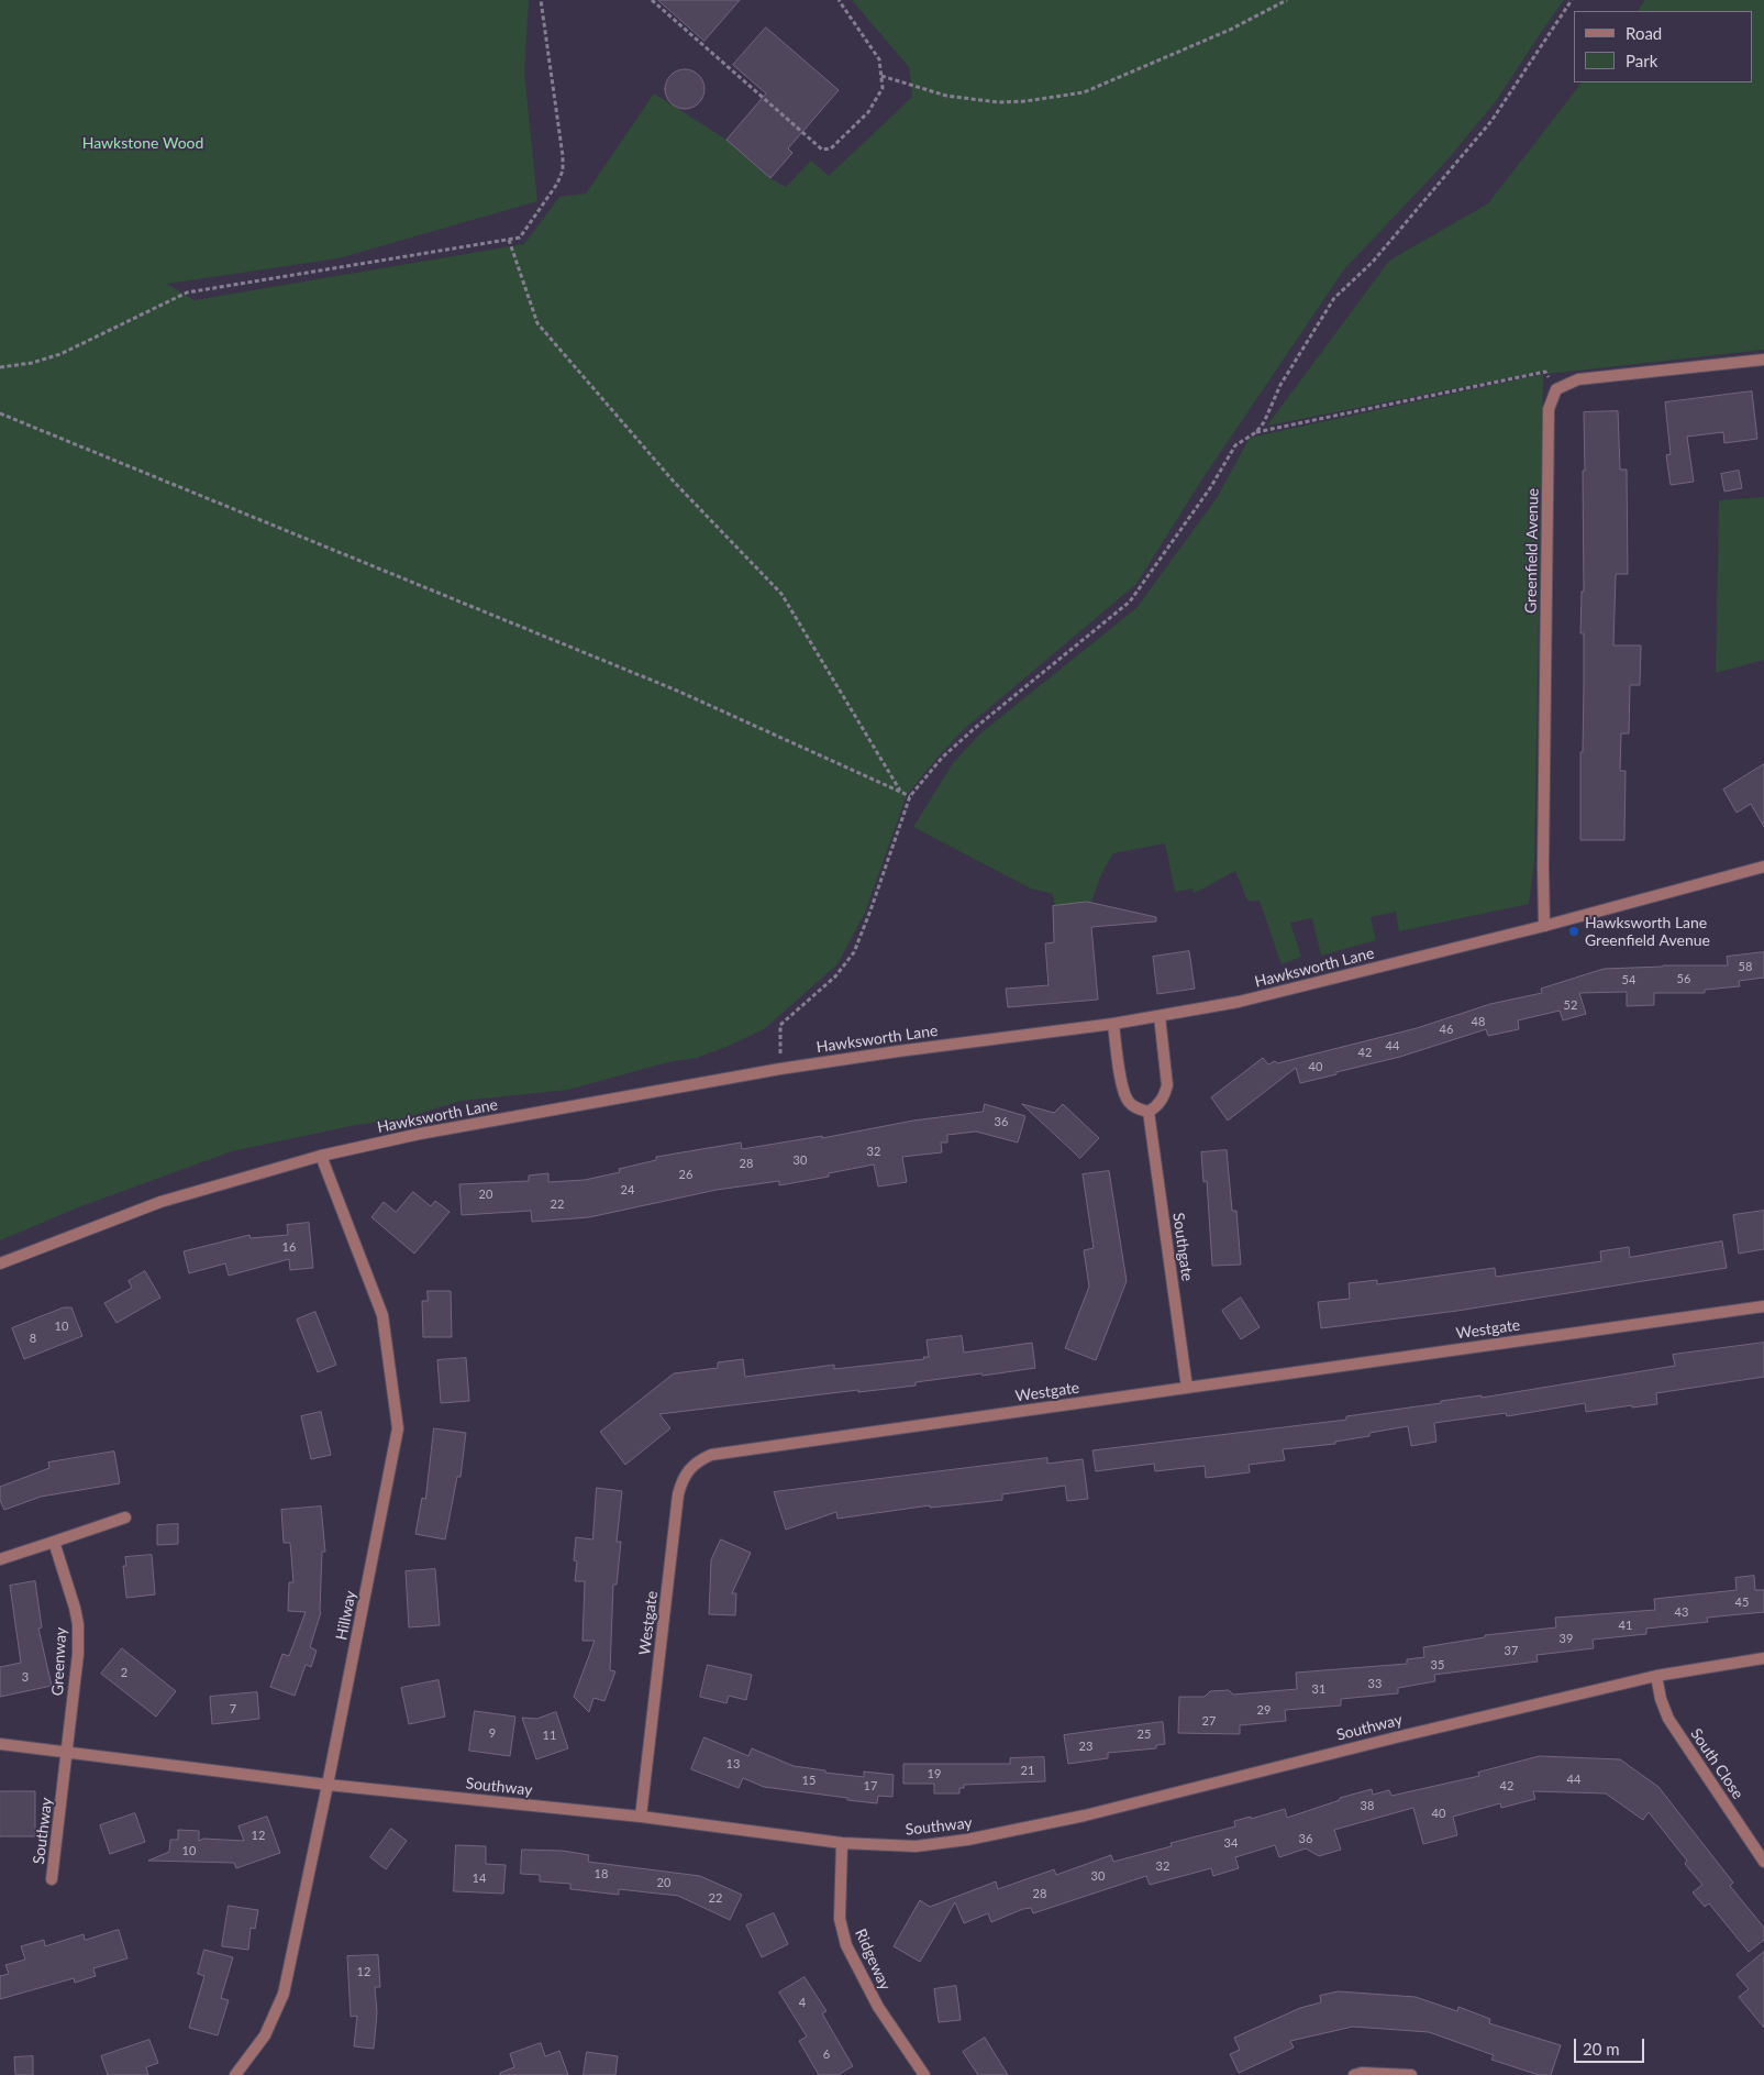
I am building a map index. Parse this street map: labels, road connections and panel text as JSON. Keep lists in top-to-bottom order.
{
  "streets": {
    "street": [
      "Greenfield Avenue",
      "Hawksworth Lane",
      "Southgate",
      "Westgate",
      "Hillway",
      "Greenway",
      "Southway",
      "South Close",
      "Ridgeway"
    ]
  },
  "crossings": [
    ["Greenfield Avenue", "Hawksworth Lane"],
    ["Hawksworth Lane", "Hillway"],
    ["Southgate", "Westgate"],
    ["Westgate", "Southway"],
    ["Hillway", "Southway"],
    ["Greenway", "Southway"],
    ["Southway", "South Close"],
    ["Southway", "Ridgeway"]
  ],
  "parks": ["Hawkstone Wood"],
  "places": ["Hawksworth Lane Greenfield Avenue"],
  "house_numbers": [
    "58",
    "56",
    "54",
    "52",
    "48",
    "46",
    "44",
    "42",
    "40",
    "36",
    "32",
    "30",
    "28",
    "26",
    "24",
    "20",
    "22",
    "16",
    "10",
    "8",
    "45",
    "43",
    "41",
    "39",
    "37",
    "35",
    "2",
    "3",
    "33",
    "31",
    "7",
    "29",
    "27",
    "9",
    "25",
    "11",
    "23",
    "13",
    "21",
    "19",
    "44",
    "15",
    "17",
    "42",
    "38",
    "40",
    "12",
    "36",
    "34",
    "10",
    "32",
    "18",
    "30",
    "14",
    "20",
    "28",
    "22",
    "12",
    "4",
    "6"
  ],
  "legend": ["Road", "Park"],
  "scale_bar": "20 m"
}
